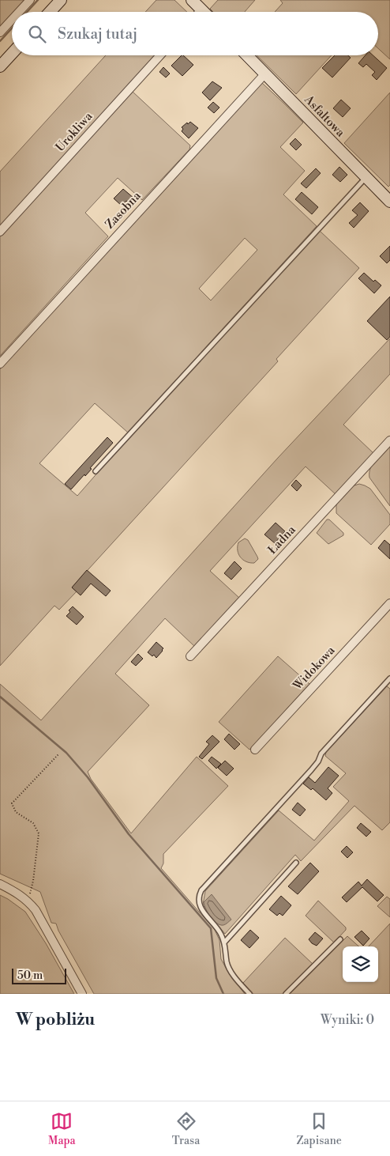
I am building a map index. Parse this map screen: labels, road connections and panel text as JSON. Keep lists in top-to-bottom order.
{
  "streets": {
    "street": [
      "Asfaltowa",
      "Urokliwa",
      "Zasobna",
      "Ładna",
      "Widokowa"
    ]
  },
  "crossings": [
    ["Asfaltowa", "Zasobna"]
  ],
  "scale_bar": "50 m",
  "page": {
    "search": "Szukaj tutaj",
    "scale": "50 m",
    "heading": ["W pobliżu", "Wyniki: 0"],
    "nav": ["Mapa", "Trasa", "Zapisane"]
  }
}
